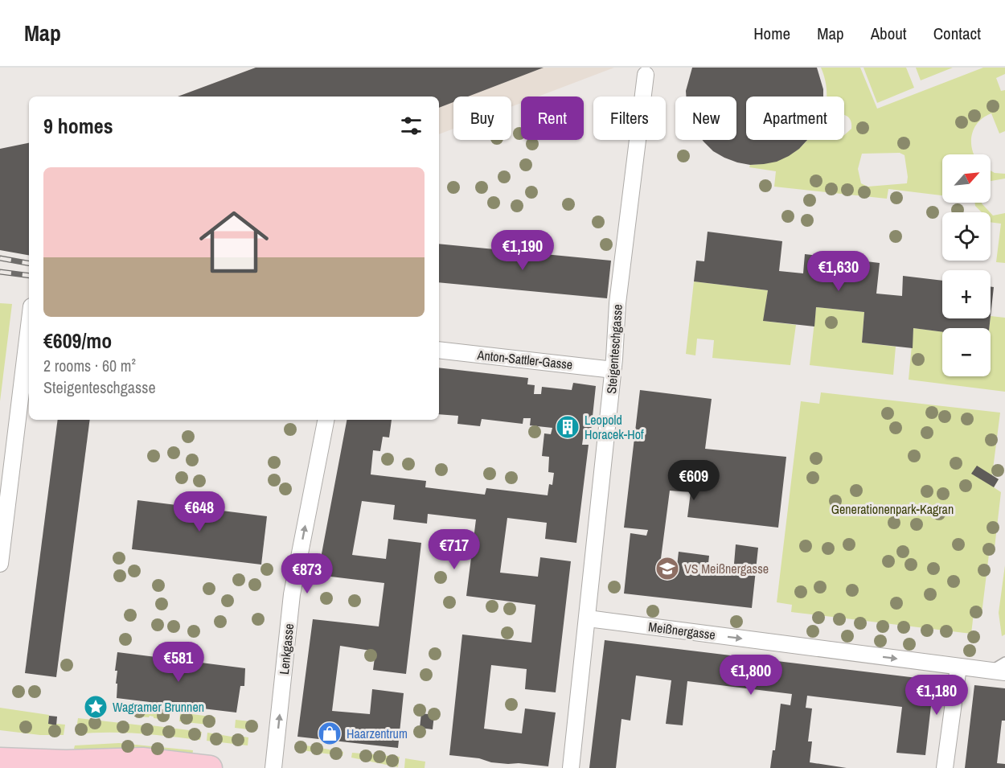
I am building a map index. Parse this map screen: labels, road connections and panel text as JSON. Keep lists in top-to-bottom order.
{
  "streets": {
    "street": [
      "Steigenteschgasse",
      "Anton-Sattler-Gasse",
      "Meißnergasse",
      "Lenkgasse"
    ]
  },
  "crossings": [
    ["Steigenteschgasse", "Anton-Sattler-Gasse"],
    ["Steigenteschgasse", "Meißnergasse"]
  ],
  "one_way": ["Meißnergasse", "Lenkgasse"],
  "parks": ["Generationenpark-Kagran"],
  "places": {
    "building": ["Leopold Horacek-Hof"],
    "school or university": ["VS Meißnergasse"],
    "place": ["Wagramer Brunnen"],
    "shop": ["Haarzentrum"]
  },
  "north": "top right",
  "page": {
    "header": "Map",
    "nav": [
      "Home",
      "Map",
      "About",
      "Contact"
    ],
    "chip": [
      "Buy",
      "Rent",
      "Filters",
      "New",
      "Apartment"
    ],
    "heading": "9 homes",
    "map_buttons": ["+", "−"],
    "list": [
      {
        "name": "€609/mo",
        "note": "2 rooms · 60 m² · Steigenteschgasse"
      }
    ],
    "price": [
      "€1,190",
      "€1,630",
      "€609",
      "€648",
      "€717",
      "€873",
      "€581",
      "€1,800",
      "€1,180"
    ]
  }
}
